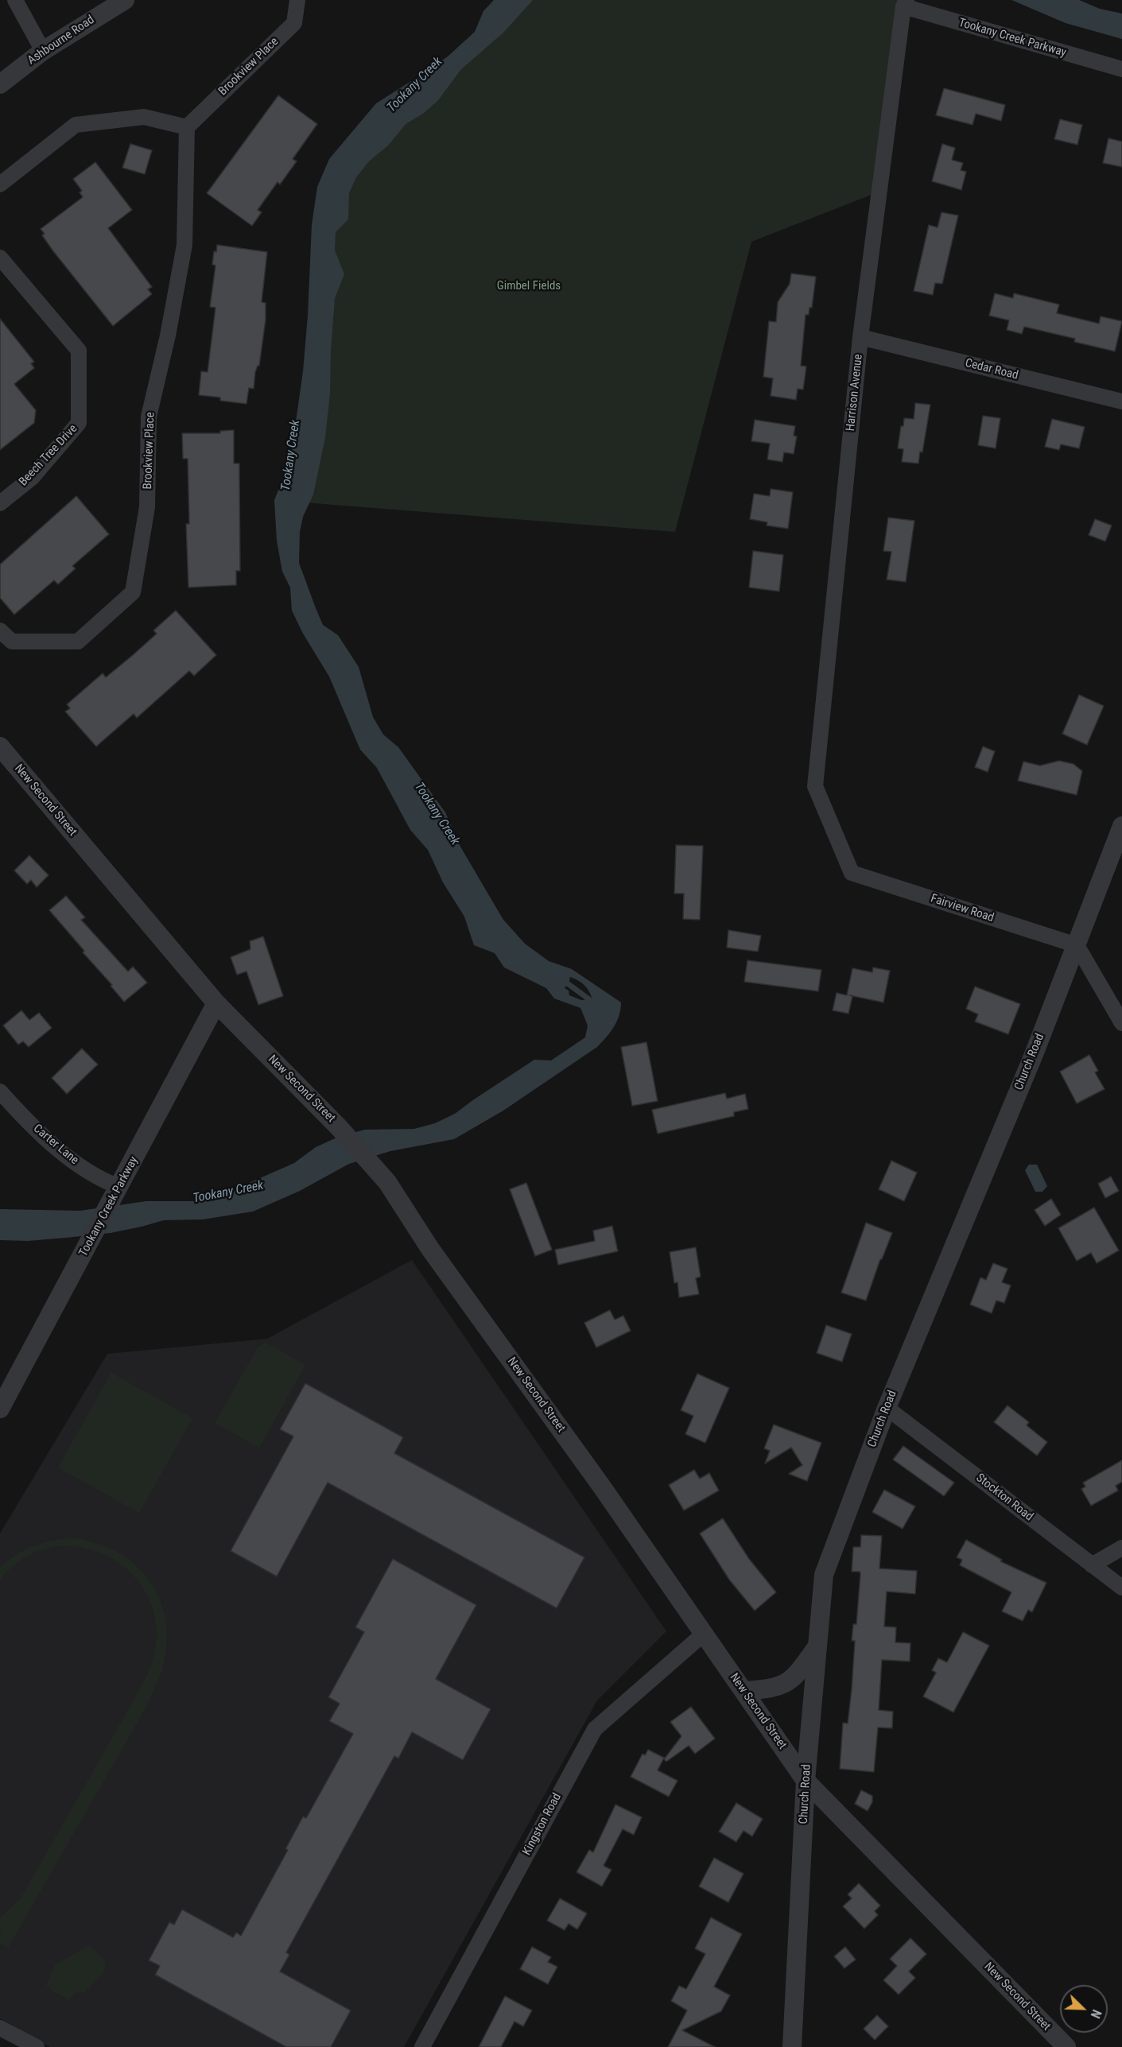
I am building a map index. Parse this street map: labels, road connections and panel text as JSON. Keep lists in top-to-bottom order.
{
  "streets": {
    "street": [
      "Tookany Creek Parkway",
      "Ashbourne Road",
      "Brookview Place",
      "Cedar Road",
      "Harrison Avenue",
      "Beech Tree Drive",
      "New Second Street",
      "Fairview Road",
      "Church Road",
      "Carter Lane",
      "Stockton Road",
      "Kingston Road"
    ]
  },
  "crossings": [
    ["Tookany Creek Parkway", "Harrison Avenue"],
    ["Tookany Creek Parkway", "New Second Street"],
    ["Tookany Creek Parkway", "Carter Lane"],
    ["Cedar Road", "Harrison Avenue"],
    ["Harrison Avenue", "Fairview Road"],
    ["New Second Street", "Church Road"],
    ["New Second Street", "Kingston Road"],
    ["Fairview Road", "Church Road"],
    ["Church Road", "Stockton Road"]
  ],
  "water": ["Tookany Creek"],
  "parks": ["Gimbel Fields"],
  "north": "bottom right"
}
